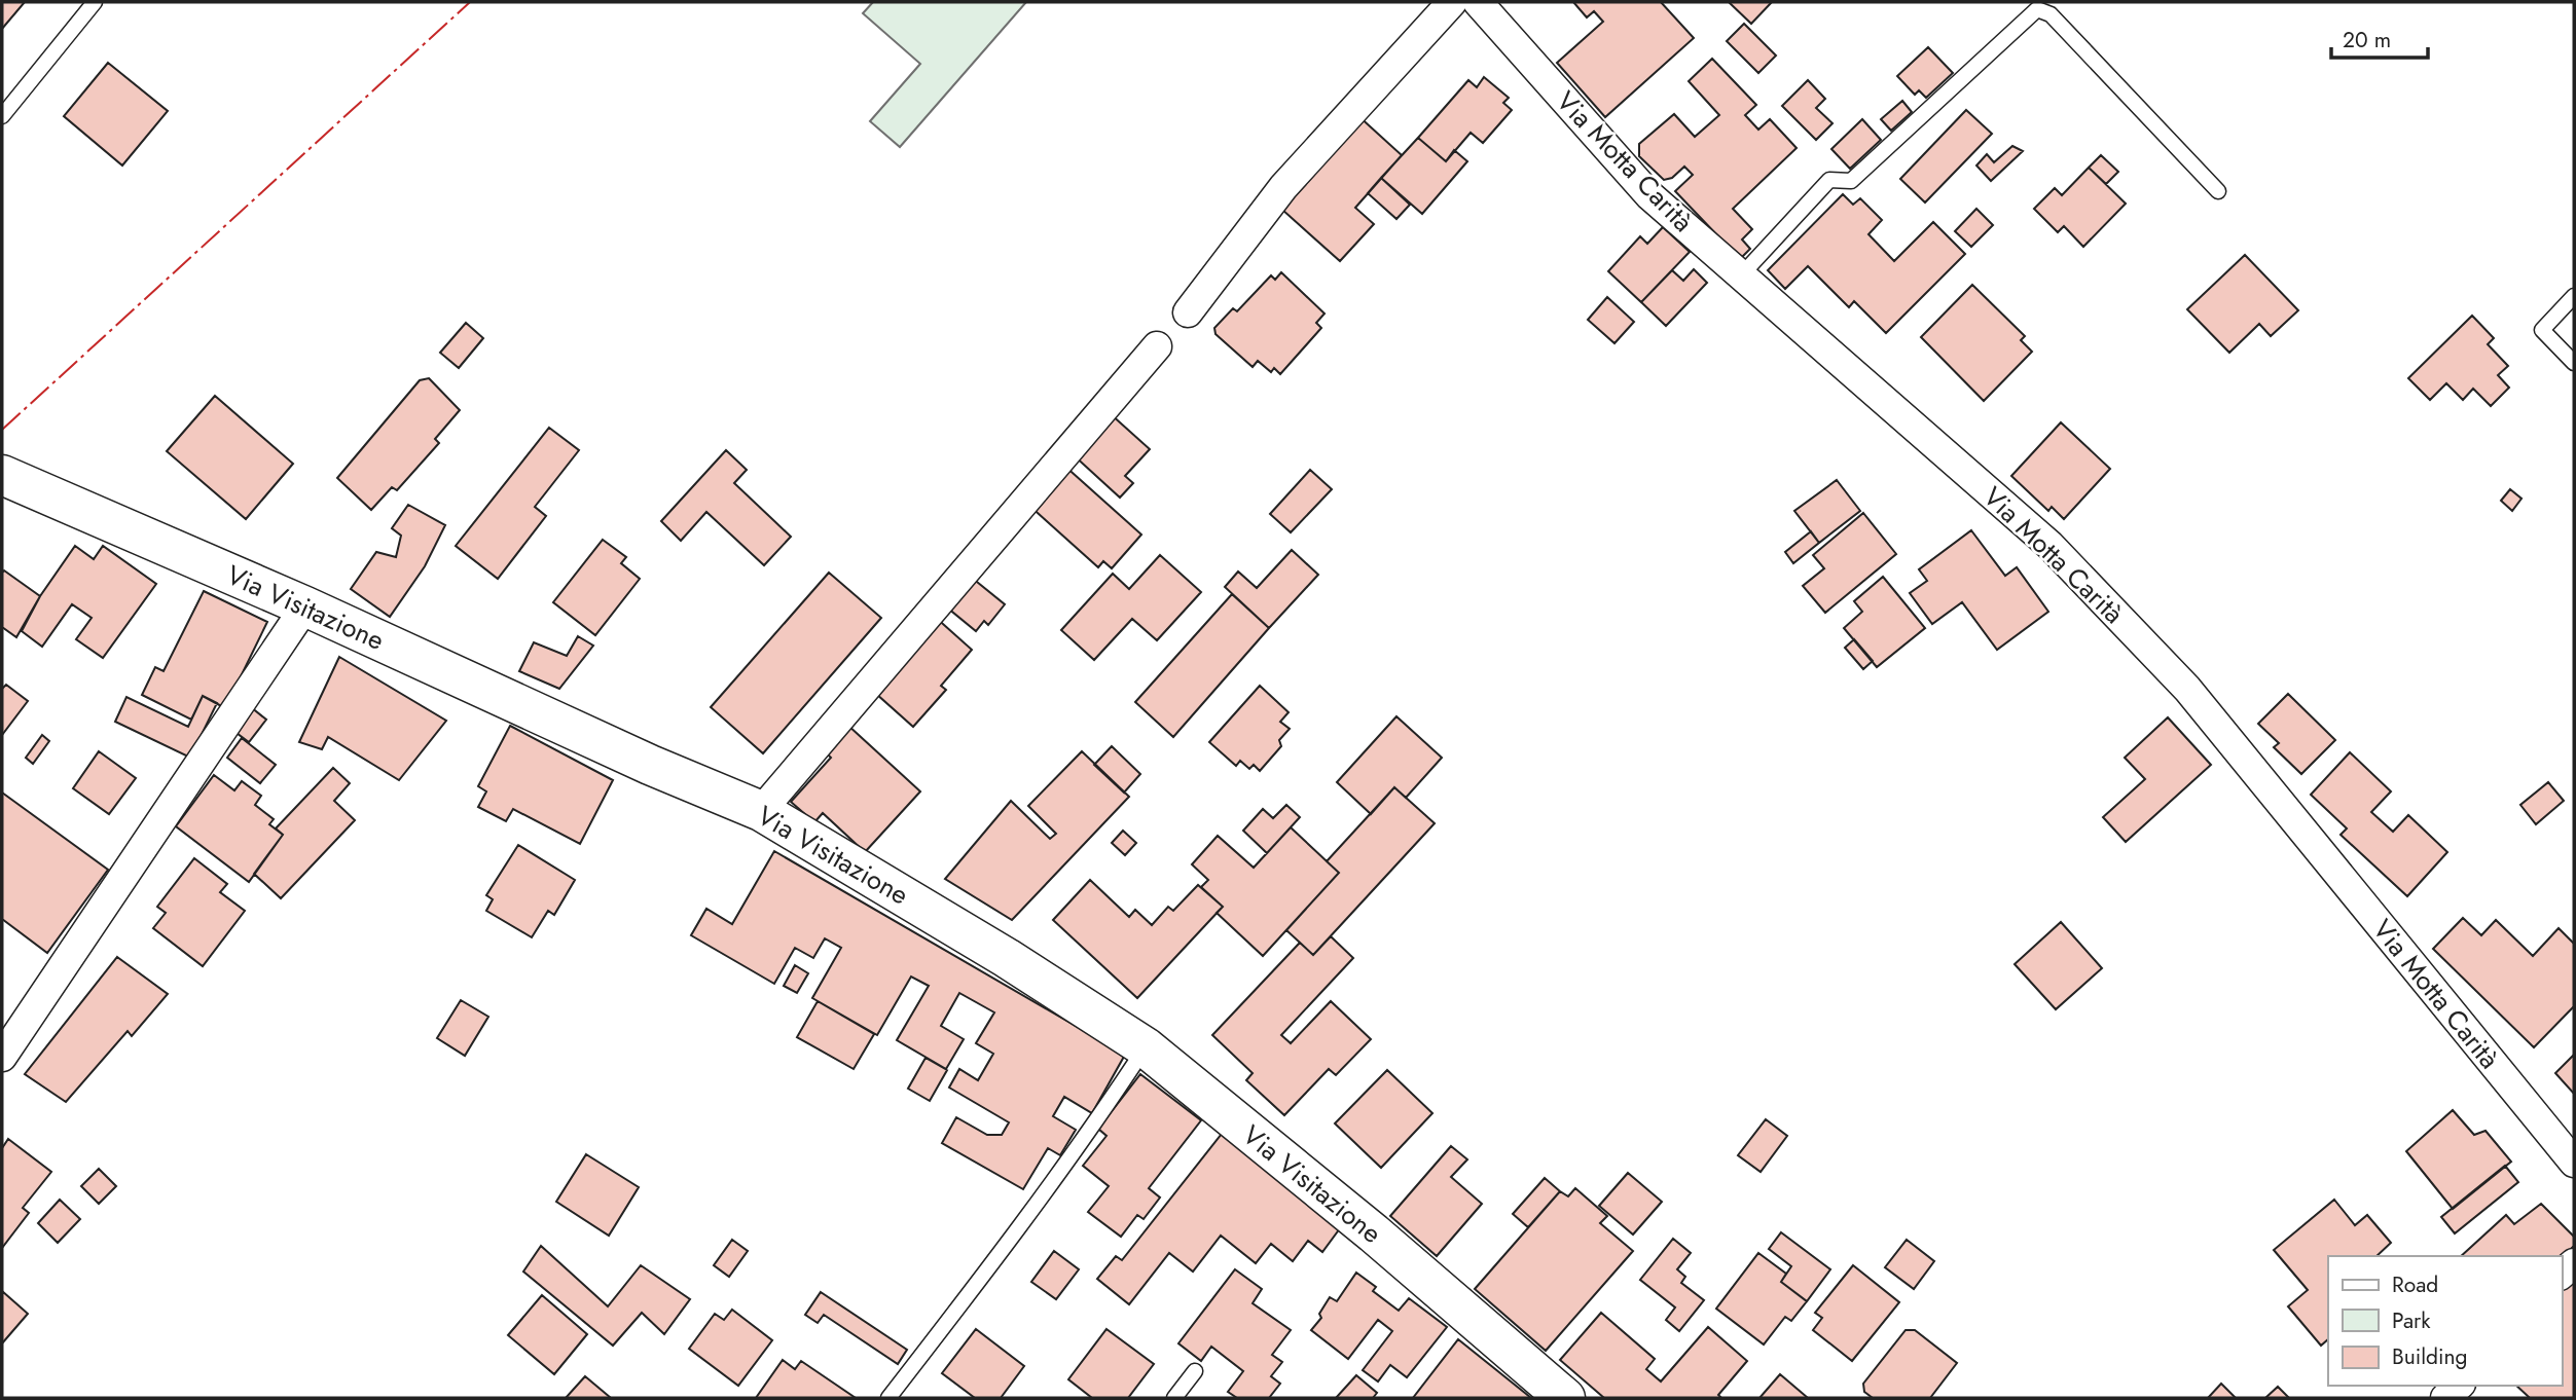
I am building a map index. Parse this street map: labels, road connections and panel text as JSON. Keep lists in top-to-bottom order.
{
  "streets": {
    "street": ["Via Motta Carità", "Via Visitazione"]
  },
  "legend": ["Road", "Park", "Building"],
  "scale_bar": "20 m"
}
